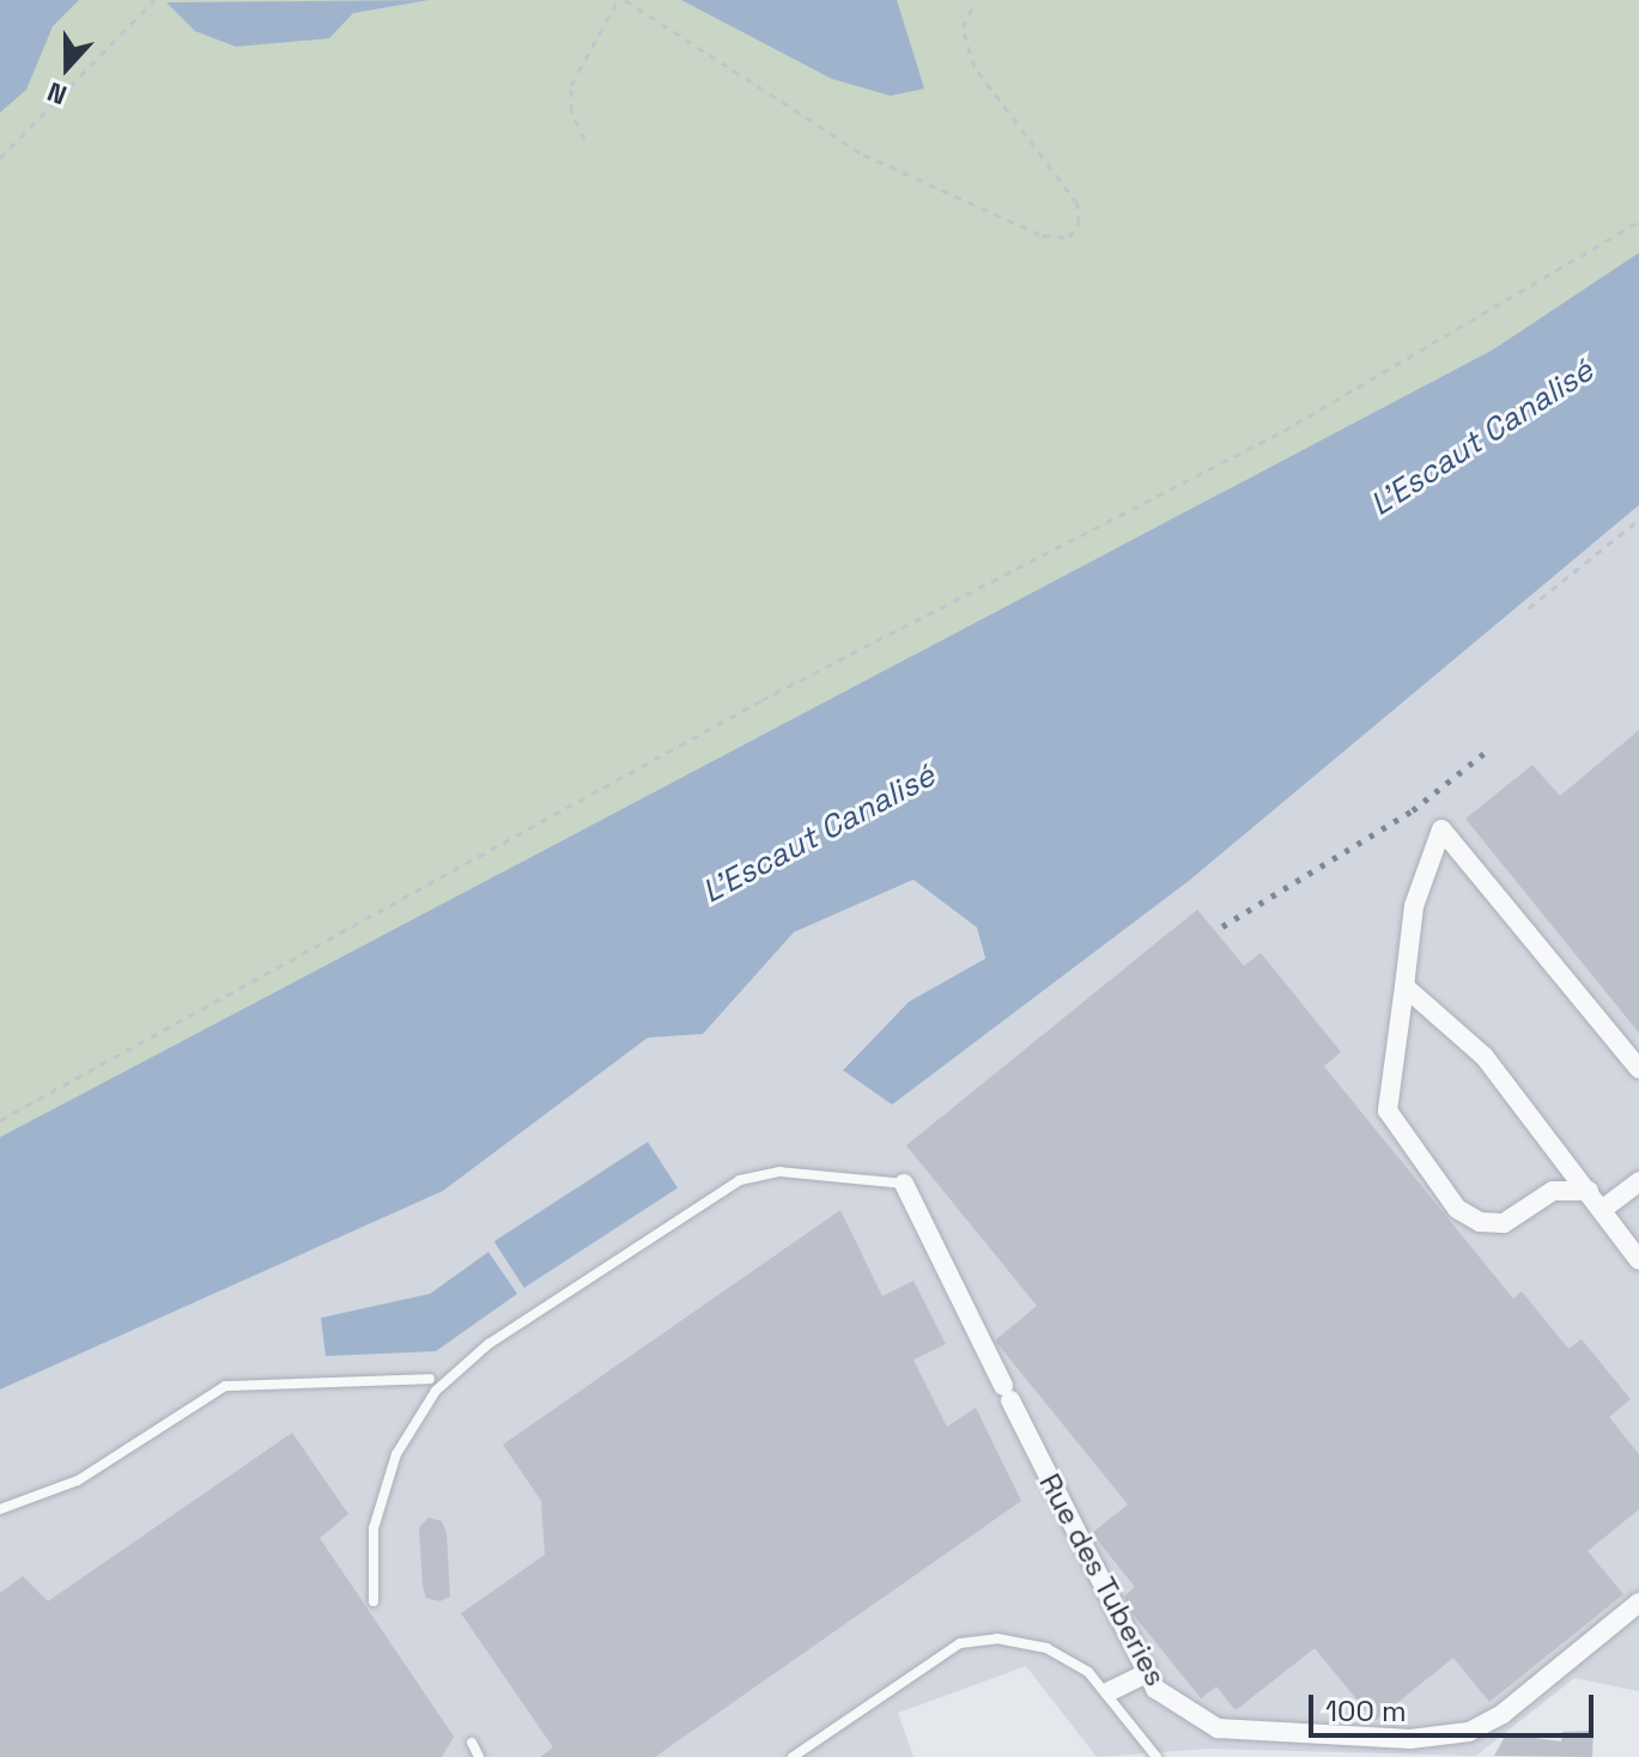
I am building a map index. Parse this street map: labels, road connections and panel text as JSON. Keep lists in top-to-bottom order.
{
  "streets": {
    "street": ["Rue des Tuberies"]
  },
  "water": ["L'Escaut Canalisé"],
  "scale_bar": "100 m",
  "north": "bottom"
}
